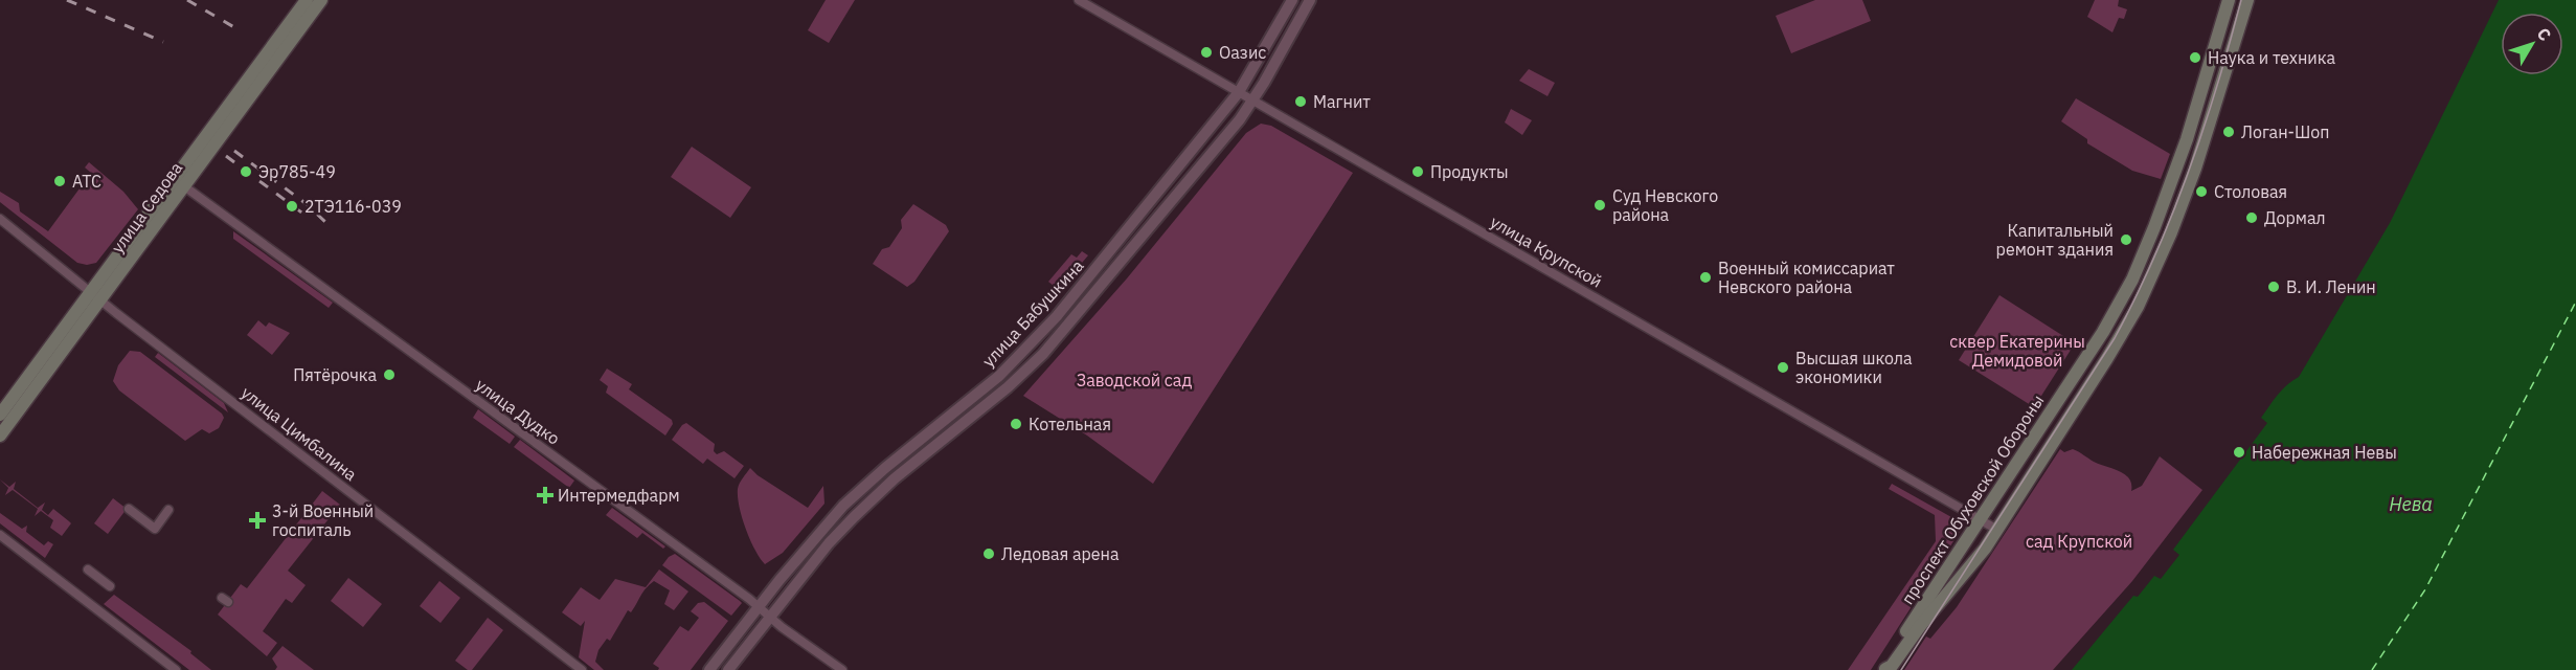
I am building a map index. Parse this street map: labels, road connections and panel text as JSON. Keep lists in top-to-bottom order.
{
  "streets": {
    "main road": ["улица Седова", "проспект Обуховской Обороны"],
    "street": [
      "улица Крупской",
      "улица Бабушкина",
      "улица Дудко",
      "улица Цимбалина"
    ]
  },
  "crossings": [
    ["улица Седова", "улица Дудко"],
    ["улица Седова", "улица Цимбалина"],
    ["улица Крупской", "улица Бабушкина"],
    ["улица Крупской", "проспект Обуховской Обороны"],
    ["улица Бабушкина", "улица Дудко"]
  ],
  "water": ["Нева"],
  "parks": ["сквер Екатерины Демидовой", "Заводской сад", "сад Крупской"],
  "places": {
    "other": [
      "Оазис",
      "Наука и техника",
      "Магнит",
      "Логан-Шоп",
      "Эр785-49",
      "Продукты",
      "АТС",
      "Столовая",
      "Суд Невского района",
      "2ТЭ116-039",
      "Дормал",
      "Капитальный ремонт здания",
      "Военный комиссариат Невского района",
      "В. И. Ленин",
      "Высшая школа экономики",
      "Пятёрочка",
      "Котельная",
      "Набережная Невы",
      "Ледовая арена"
    ],
    "health": ["Интермедфарм", "3-й Военный госпиталь"]
  },
  "north": "top right"
}
